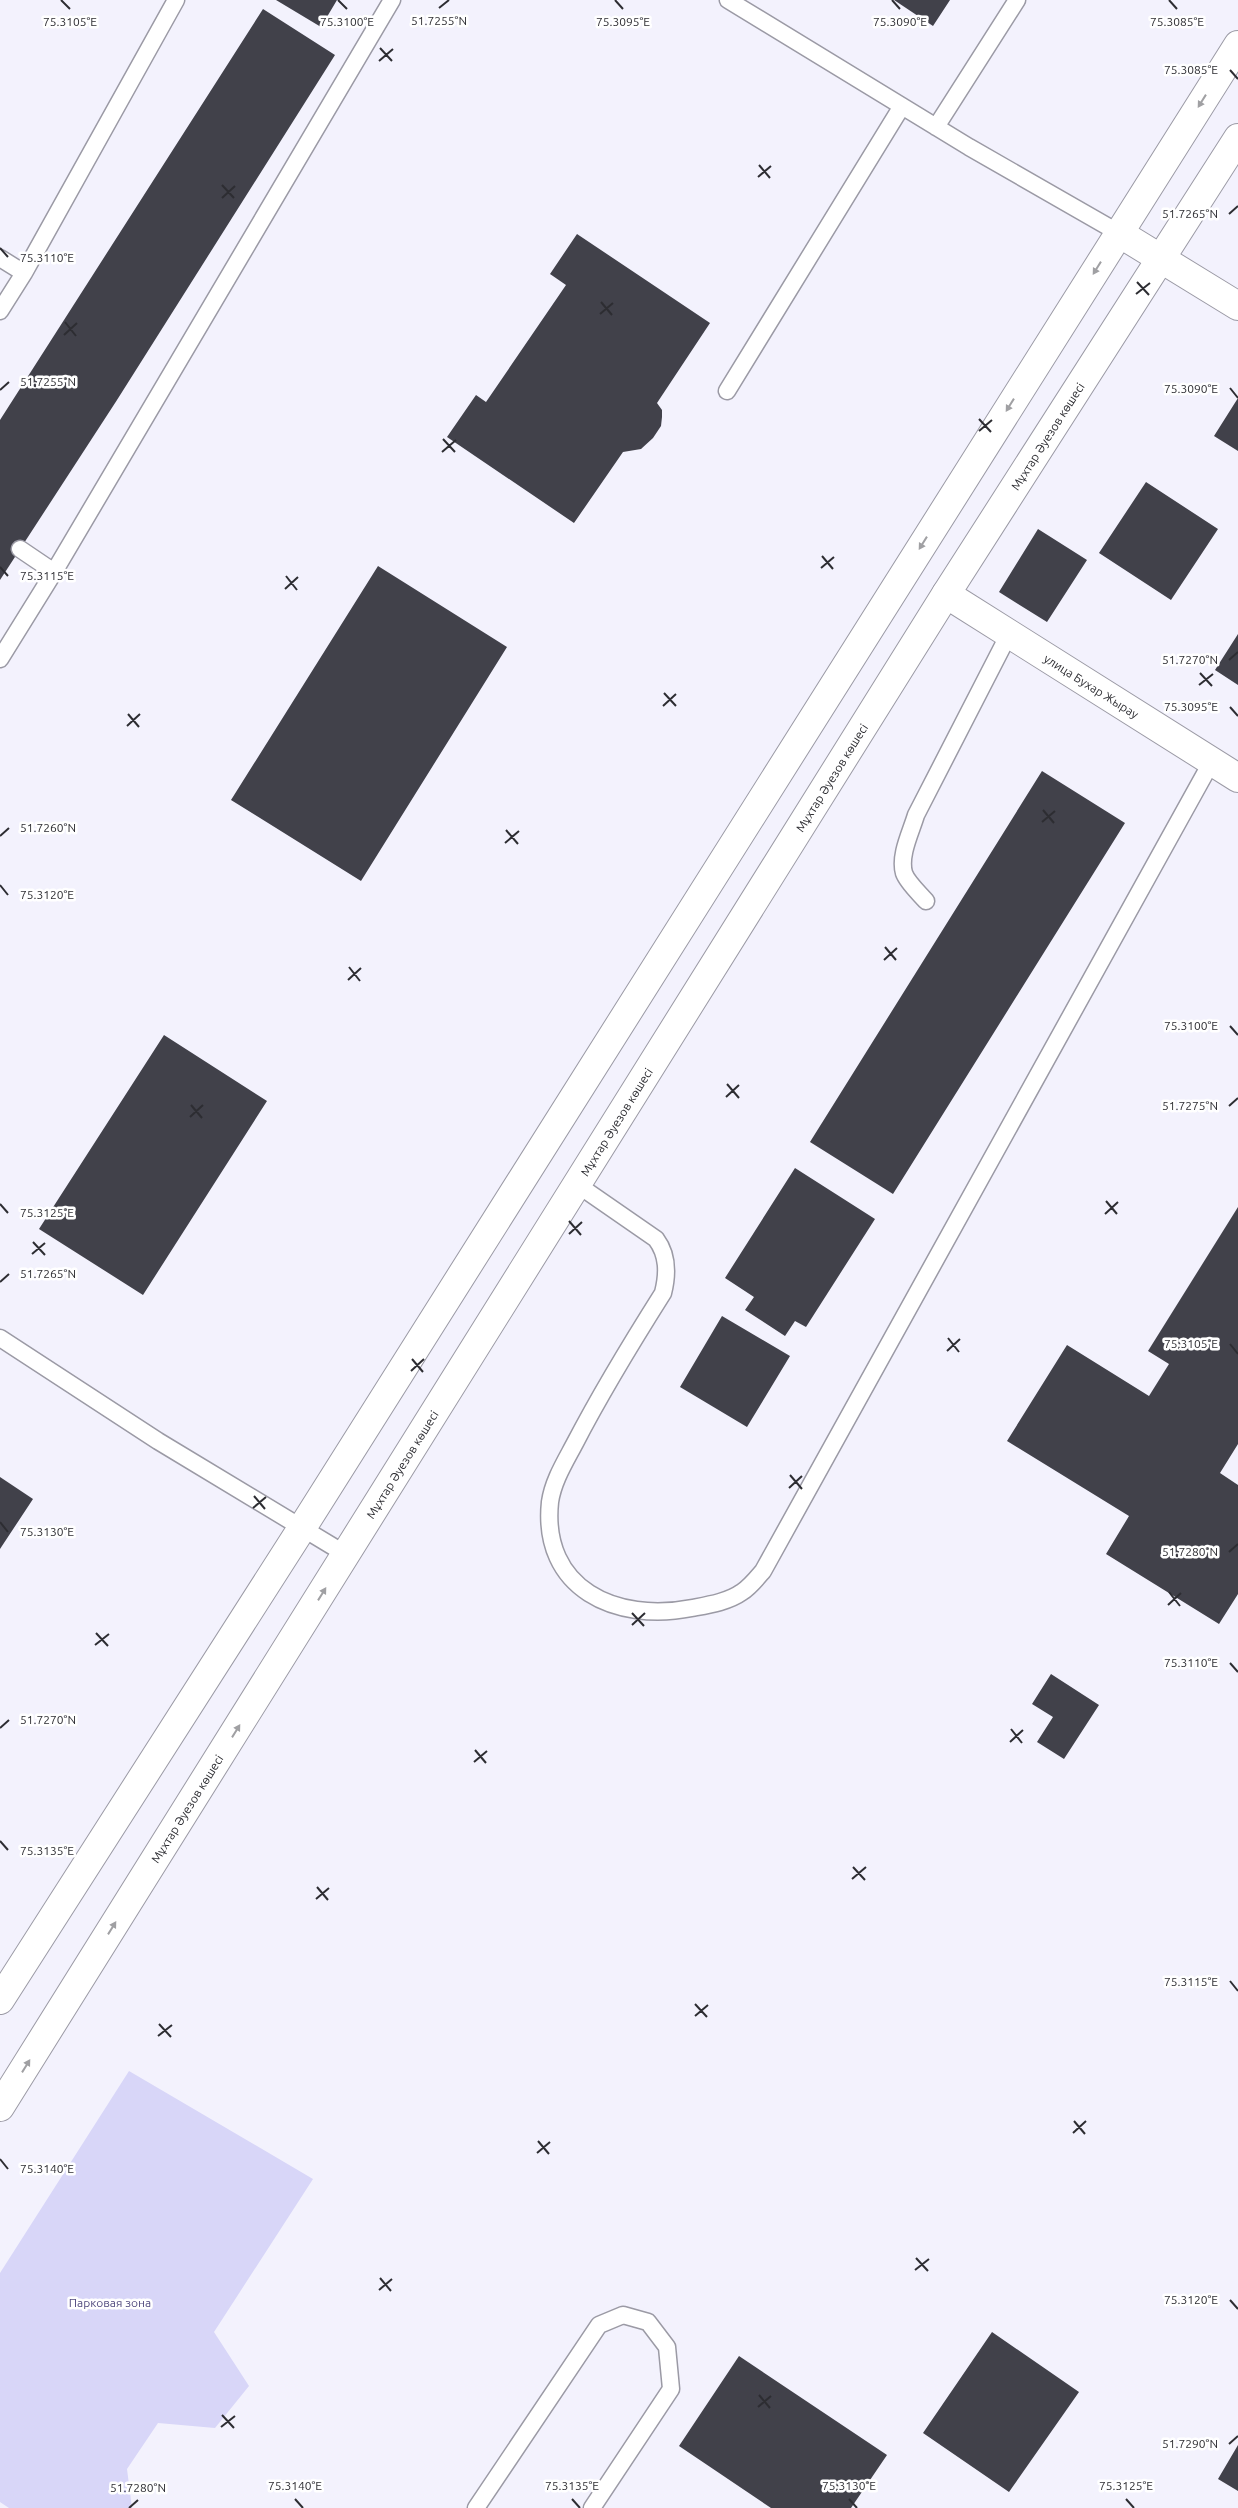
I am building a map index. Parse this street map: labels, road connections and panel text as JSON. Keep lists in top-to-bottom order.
{
  "streets": {
    "main road": ["Мұхтар Әуезов көшесі", "улица Бухар Жырау"]
  },
  "crossings": [
    ["Мұхтар Әуезов көшесі", "улица Бухар Жырау"]
  ],
  "parks": ["Парковая зона"],
  "coordinates": [
    "51.7255°N",
    "75.3105°E",
    "75.3100°E",
    "75.3090°E",
    "75.3095°E",
    "75.3085°E",
    "51.7265°N",
    "75.3110°E",
    "75.3115°E",
    "51.7270°N",
    "51.7260°N",
    "75.3120°E",
    "51.7275°N",
    "75.3125°E",
    "75.3130°E",
    "51.7280°N",
    "75.3135°E",
    "75.3140°E",
    "51.7290°N"
  ]
}
